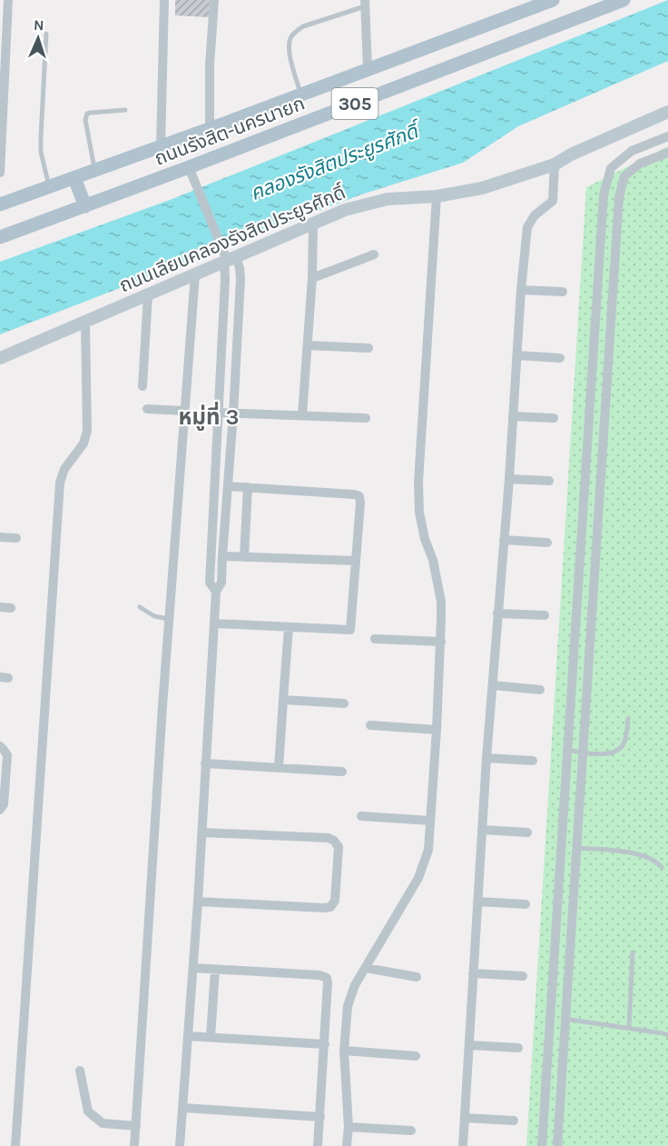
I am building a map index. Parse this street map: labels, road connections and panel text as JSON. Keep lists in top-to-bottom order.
{
  "streets": {
    "main road": ["305", "ถนนรังสิต-นครนายก"],
    "street": ["ถนนเลียบคลองรังสิตประยูรศักดิ์"]
  },
  "districts": ["หมู่ที่ 3"],
  "water": ["คลองรังสิตประยูรศักดิ์"],
  "north": "top"
}
